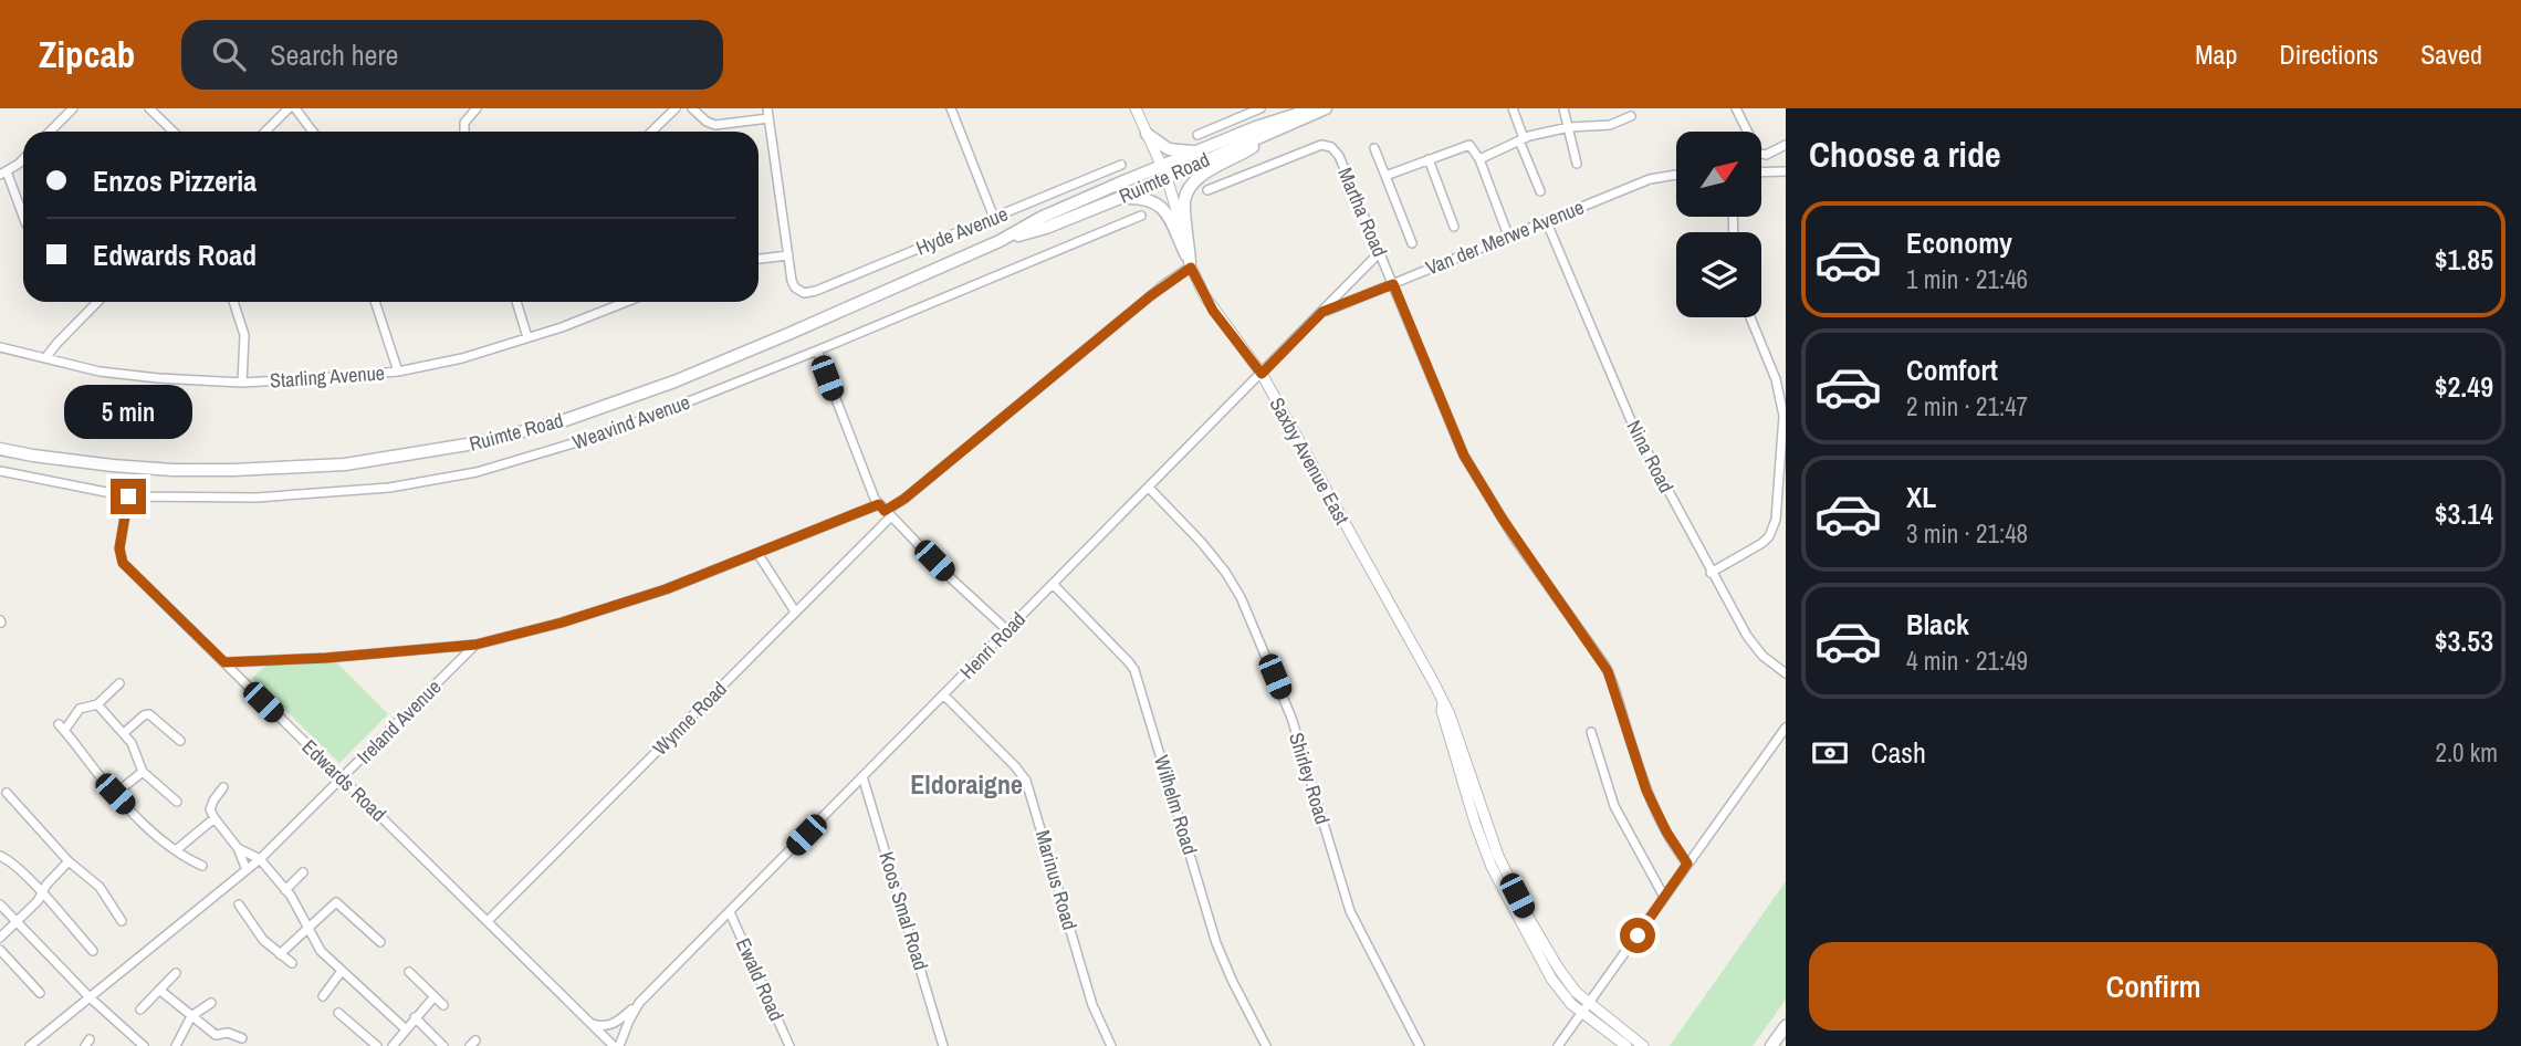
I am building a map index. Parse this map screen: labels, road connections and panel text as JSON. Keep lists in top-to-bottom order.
{
  "streets": {
    "main road": ["Ruimte Road"],
    "street": [
      "Martha Road",
      "Hyde Avenue",
      "Van der Merwe Avenue",
      "Starling Avenue",
      "Weavind Avenue",
      "Nina Road",
      "Saxby Avenue East",
      "Henri Road",
      "Wynne Road",
      "Ireland Avenue",
      "Shirley Road",
      "Edwards Road",
      "Wilhelm Road",
      "Marinus Road",
      "Koos Smal Road",
      "Ewald Road"
    ]
  },
  "crossings": [
    ["Ruimte Road", "Saxby Avenue East"],
    ["Martha Road", "Van der Merwe Avenue"],
    ["Martha Road", "Henri Road"],
    ["Van der Merwe Avenue", "Nina Road"],
    ["Van der Merwe Avenue", "Henri Road"],
    ["Weavind Avenue", "Edwards Road"],
    ["Saxby Avenue East", "Henri Road"],
    ["Henri Road", "Shirley Road"],
    ["Henri Road", "Wilhelm Road"],
    ["Henri Road", "Marinus Road"],
    ["Henri Road", "Koos Smal Road"],
    ["Henri Road", "Ewald Road"],
    ["Wynne Road", "Edwards Road"],
    ["Ireland Avenue", "Edwards Road"]
  ],
  "districts": ["Eldoraigne"],
  "north": "top right",
  "page": {
    "header": "Zipcab",
    "search": "Search here",
    "nav": ["Map", "Directions", "Saved"],
    "heading": "Choose a ride",
    "banner": ["Enzos Pizzeria", "Edwards Road"],
    "list": [
      {
        "name": "Economy",
        "note": "1 min · 21:46",
        "value": "$1.85"
      },
      {
        "name": "Comfort",
        "note": "2 min · 21:47",
        "value": "$2.49"
      },
      {
        "name": "XL",
        "note": "3 min · 21:48",
        "value": "$3.14"
      },
      {
        "name": "Black",
        "note": "4 min · 21:49",
        "value": "$3.53"
      }
    ],
    "bubble": "5 min",
    "pay": ["Cash", "2.0 km"],
    "buttons": "Confirm"
  }
}
